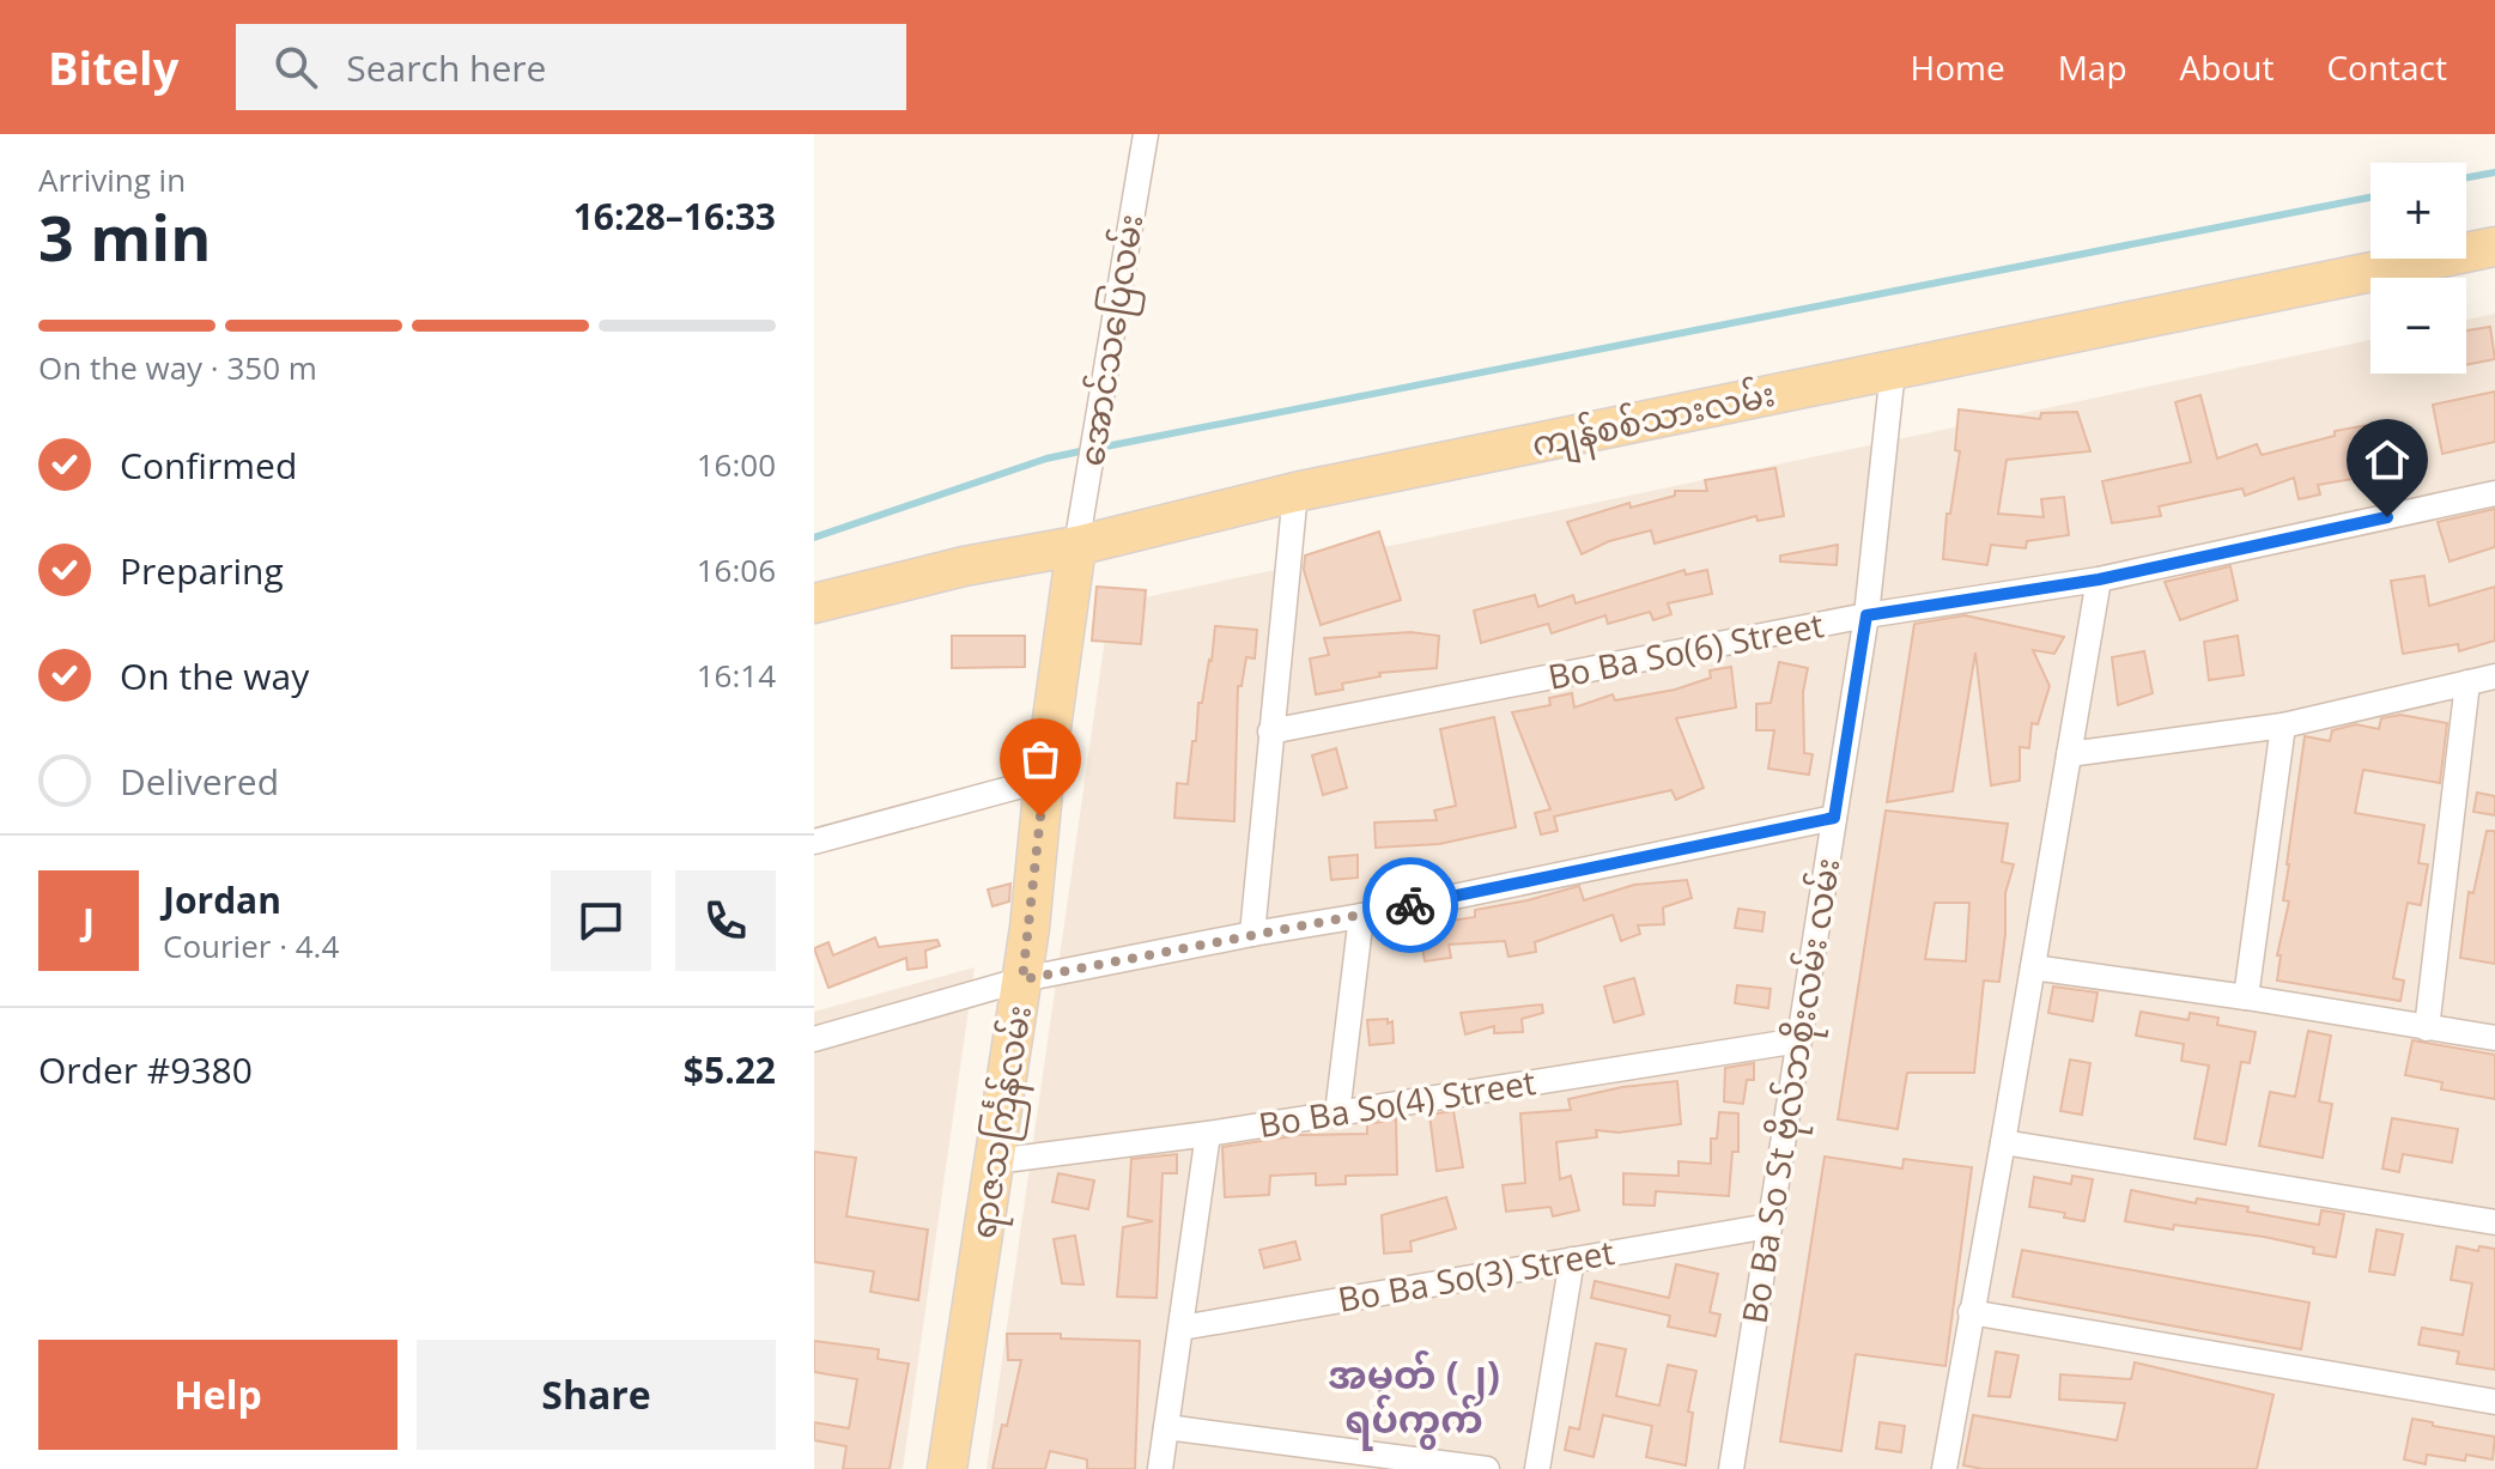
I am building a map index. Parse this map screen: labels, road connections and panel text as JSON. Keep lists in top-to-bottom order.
{
  "streets": {
    "main road": ["ကျန်စစ်သားလမ်း", "ရာဇသင်္ကြန်လမ်း"],
    "street": [
      "အောင်သပြေလမ်း",
      "Bo Ba So(6) Street",
      "Bo Ba So St ဗိုလ်ဘစိုးလမ်း လမ်း",
      "Bo Ba So(4) Street",
      "Bo Ba So(3) Street"
    ]
  },
  "crossings": [
    ["အောင်သပြေလမ်း", "ကျန်စစ်သားလမ်း"],
    ["အောင်သပြေလမ်း", "ရာဇသင်္ကြန်လမ်း"],
    ["ကျန်စစ်သားလမ်း", "Bo Ba So St ဗိုလ်ဘစိုးလမ်း လမ်း"],
    ["ကျန်စစ်သားလမ်း", "ရာဇသင်္ကြန်လမ်း"],
    ["Bo Ba So(6) Street", "Bo Ba So St ဗိုလ်ဘစိုးလမ်း လမ်း"],
    ["Bo Ba So St ဗိုလ်ဘစိုးလမ်း လမ်း", "Bo Ba So(4) Street"],
    ["Bo Ba So St ဗိုလ်ဘစိုးလမ်း လမ်း", "Bo Ba So(3) Street"],
    ["Bo Ba So(4) Street", "ရာဇသင်္ကြန်လမ်း"]
  ],
  "districts": ["အမှတ် (၂) ရပ်ကွက်"],
  "page": {
    "header": "Bitely",
    "search": "Search here",
    "nav": [
      "Home",
      "Map",
      "About",
      "Contact"
    ],
    "heading": ["3 min", "Arriving in", "16:28–16:33"],
    "panel": [
      "Jordan",
      "Courier · 4.4",
      "Order #9380",
      "$5.22"
    ],
    "map_buttons": ["+", "−"],
    "bar": "On the way · 350 m",
    "list": [
      ["Confirmed", "16:00"],
      ["Preparing", "16:06"],
      ["On the way", "16:14"],
      "Delivered"
    ],
    "round": "J",
    "buttons": ["Help", "Share"]
  }
}
